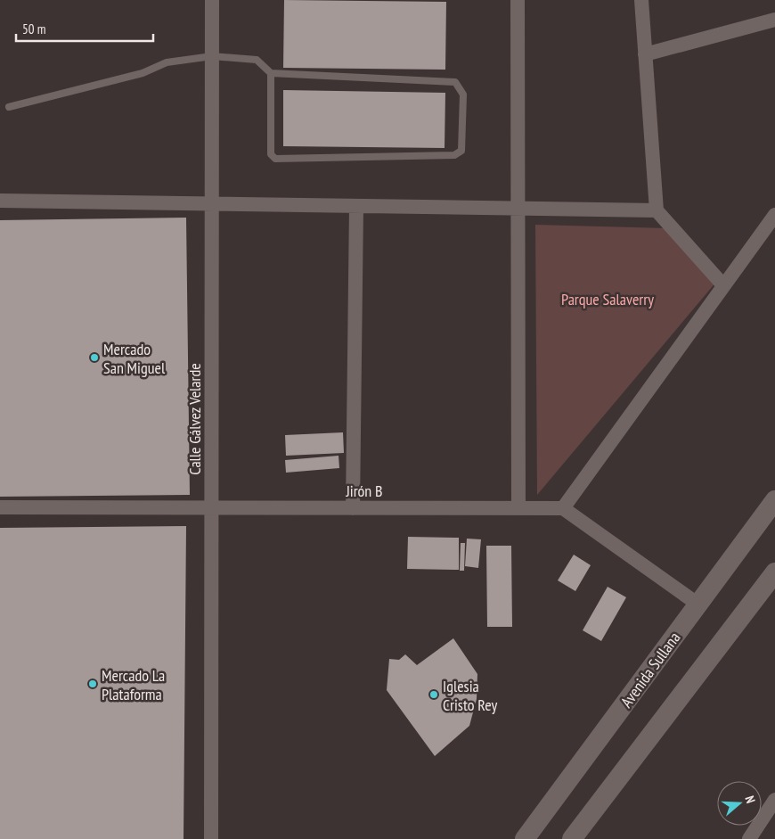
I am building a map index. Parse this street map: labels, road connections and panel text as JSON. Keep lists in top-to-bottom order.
{
  "streets": {
    "main road": ["Avenida Sullana"],
    "street": ["Calle Gálvez Velarde", "Jirón B"]
  },
  "crossings": [
    ["Calle Gálvez Velarde", "Jirón B"]
  ],
  "parks": ["Parque Salaverry"],
  "places": ["Mercado San Miguel", "Mercado La Plataforma", "Iglesia Cristo Rey"],
  "scale_bar": "50 m",
  "north": "right"
}
